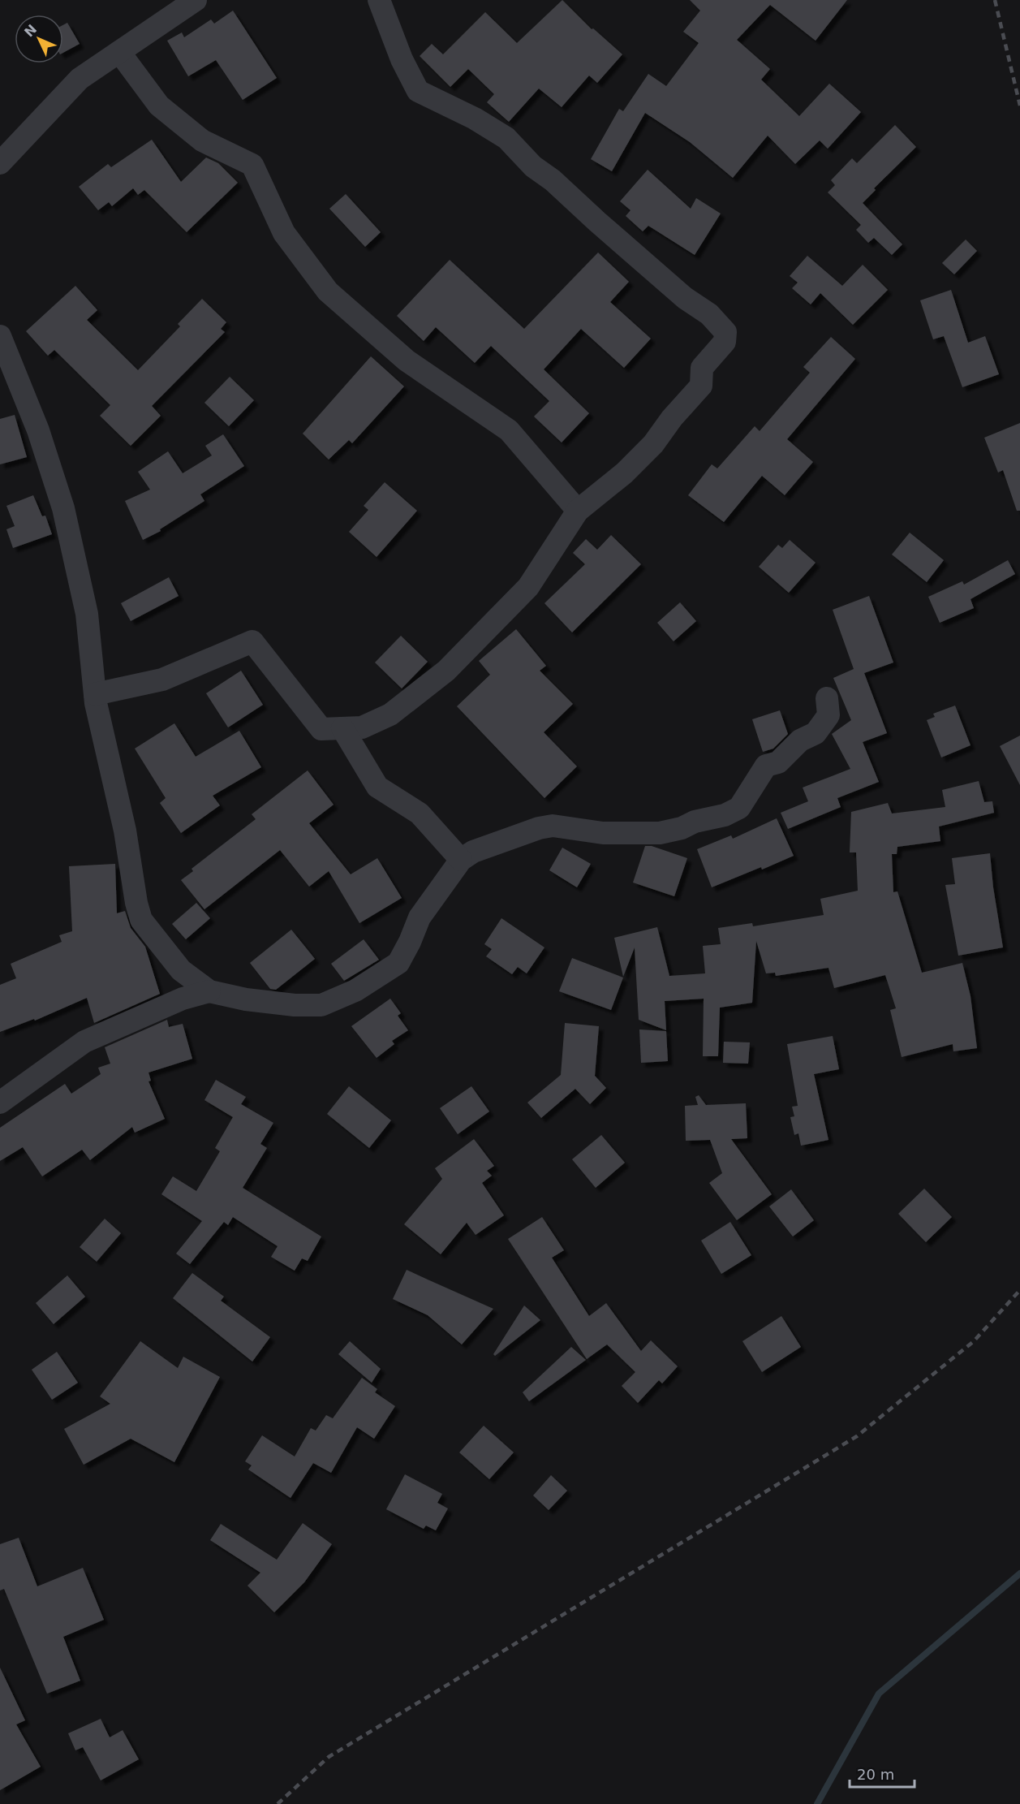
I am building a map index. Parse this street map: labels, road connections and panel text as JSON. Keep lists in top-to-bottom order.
{
  "scale_bar": "20 m",
  "north": "top left"
}
